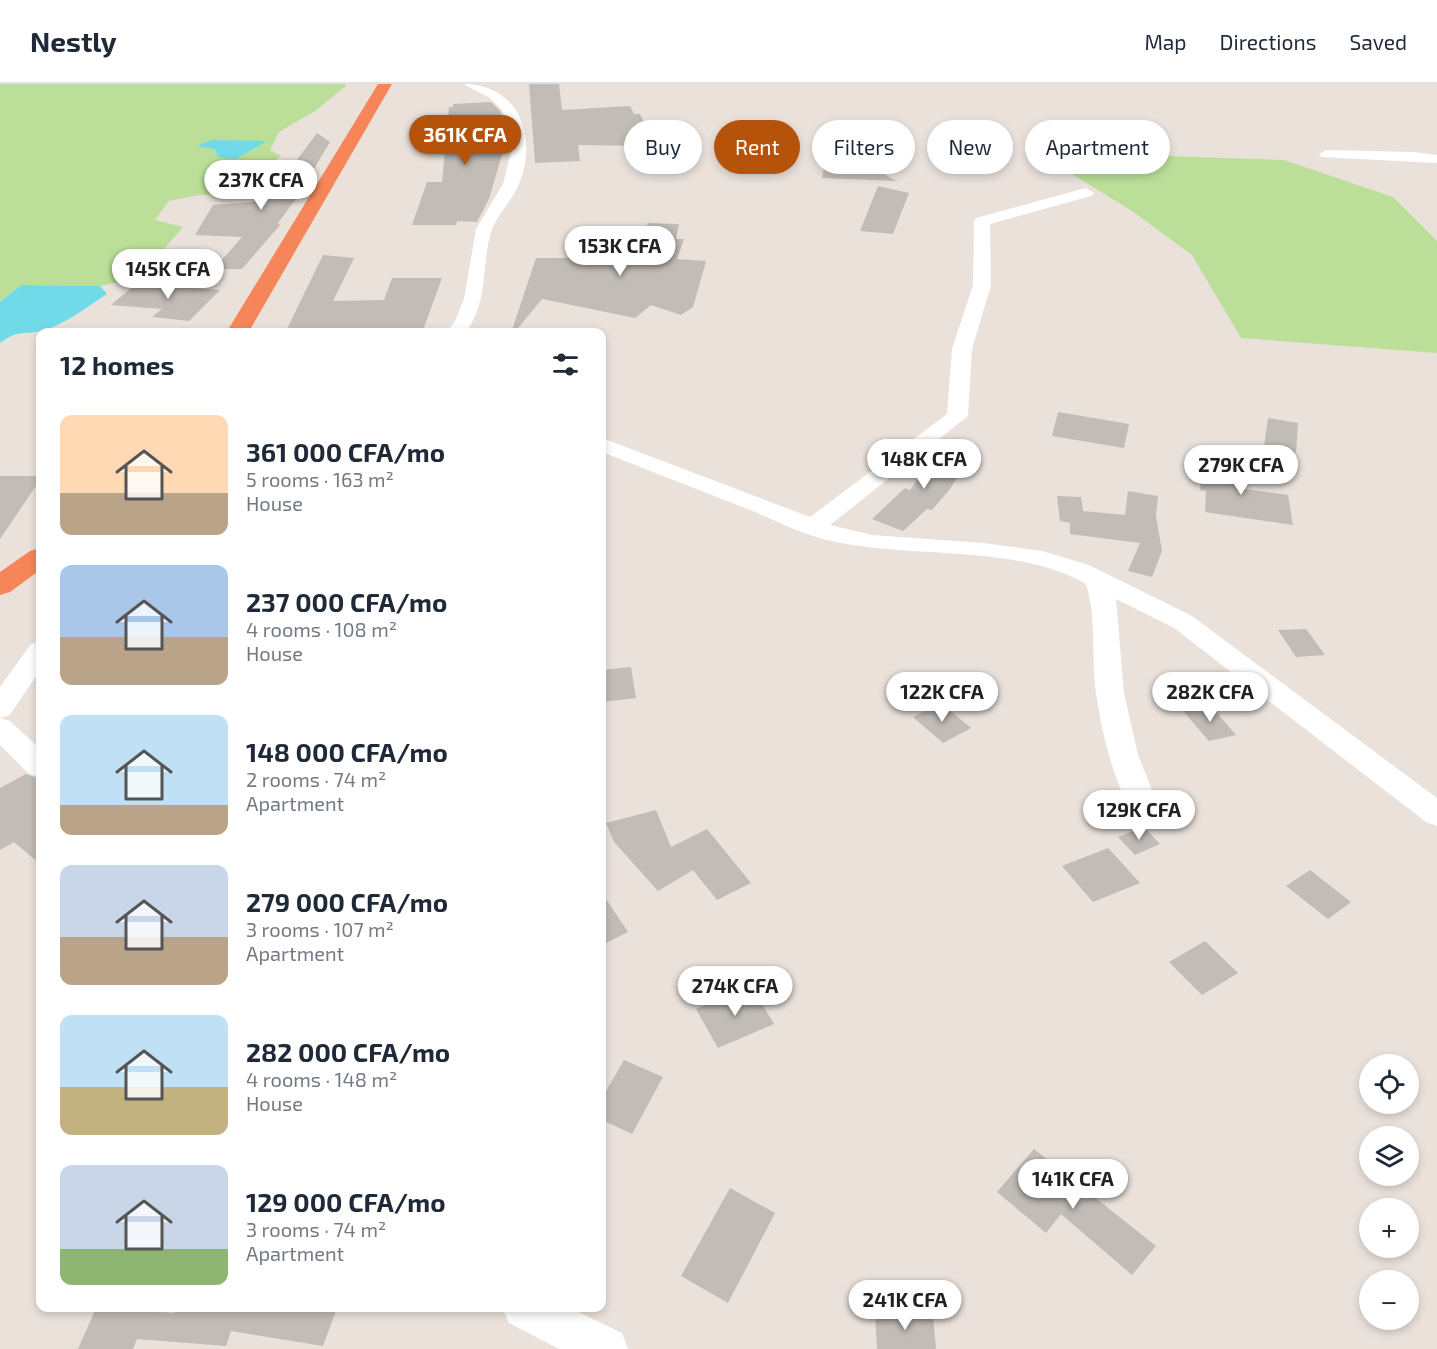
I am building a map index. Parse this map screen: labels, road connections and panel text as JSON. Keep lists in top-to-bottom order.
{
  "page": {
    "header": "Nestly",
    "nav": ["Map", "Directions", "Saved"],
    "price": [
      "361K CFA",
      "237K CFA",
      "153K CFA",
      "145K CFA",
      "148K CFA",
      "279K CFA",
      "122K CFA",
      "282K CFA",
      "129K CFA",
      "274K CFA",
      "141K CFA",
      "241K CFA"
    ],
    "chip": [
      "Buy",
      "Rent",
      "Filters",
      "New",
      "Apartment"
    ],
    "heading": "12 homes",
    "list": [
      {
        "name": "361 000 CFA/mo",
        "note": "5 rooms · 163 m² · House"
      },
      {
        "name": "237 000 CFA/mo",
        "note": "4 rooms · 108 m² · House"
      },
      {
        "name": "148 000 CFA/mo",
        "note": "2 rooms · 74 m² · Apartment"
      },
      {
        "name": "279 000 CFA/mo",
        "note": "3 rooms · 107 m² · Apartment"
      },
      {
        "name": "282 000 CFA/mo",
        "note": "4 rooms · 148 m² · House"
      },
      {
        "name": "129 000 CFA/mo",
        "note": "3 rooms · 74 m² · Apartment"
      }
    ],
    "map_buttons": ["+", "−"]
  }
}
